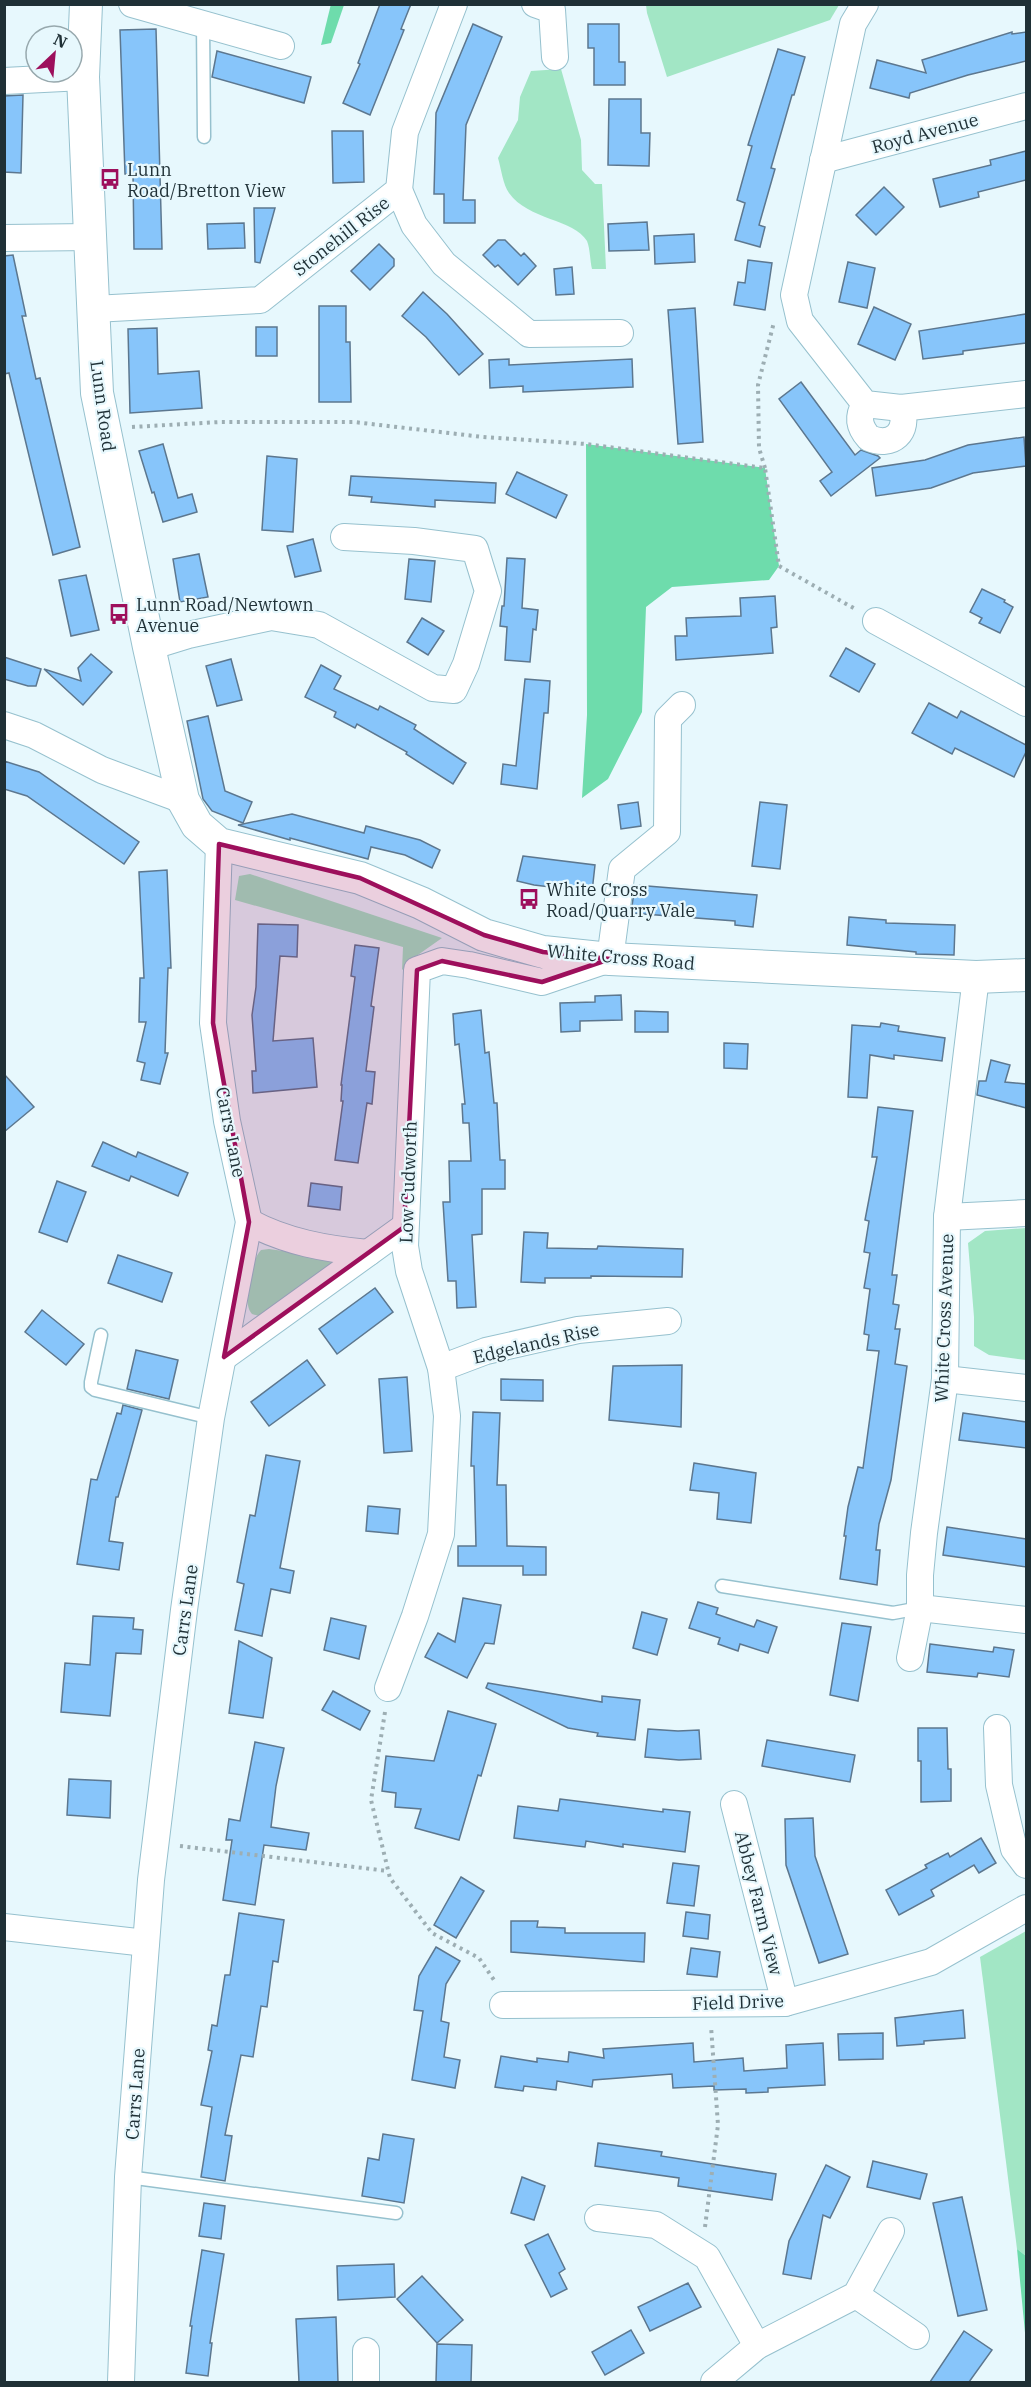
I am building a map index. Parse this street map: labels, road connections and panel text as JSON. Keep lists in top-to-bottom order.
{
  "streets": {
    "street": [
      "Royd Avenue",
      "Stonehill Rise",
      "Lunn Road",
      "White Cross Road",
      "Carrs Lane",
      "Low Cudworth",
      "White Cross Avenue",
      "Edgelands Rise",
      "Abbey Farm View",
      "Field Drive"
    ]
  },
  "crossings": [
    ["Stonehill Rise", "Lunn Road"],
    ["Lunn Road", "White Cross Road"],
    ["White Cross Road", "Carrs Lane"],
    ["White Cross Road", "Low Cudworth"],
    ["White Cross Road", "White Cross Avenue"],
    ["Low Cudworth", "Edgelands Rise"],
    ["Abbey Farm View", "Field Drive"]
  ],
  "places": {
    "bus stop": ["Lunn Road/Bretton View", "Lunn Road/Newtown Avenue", "White Cross Road/Quarry Vale"]
  },
  "north": "top right"
}
